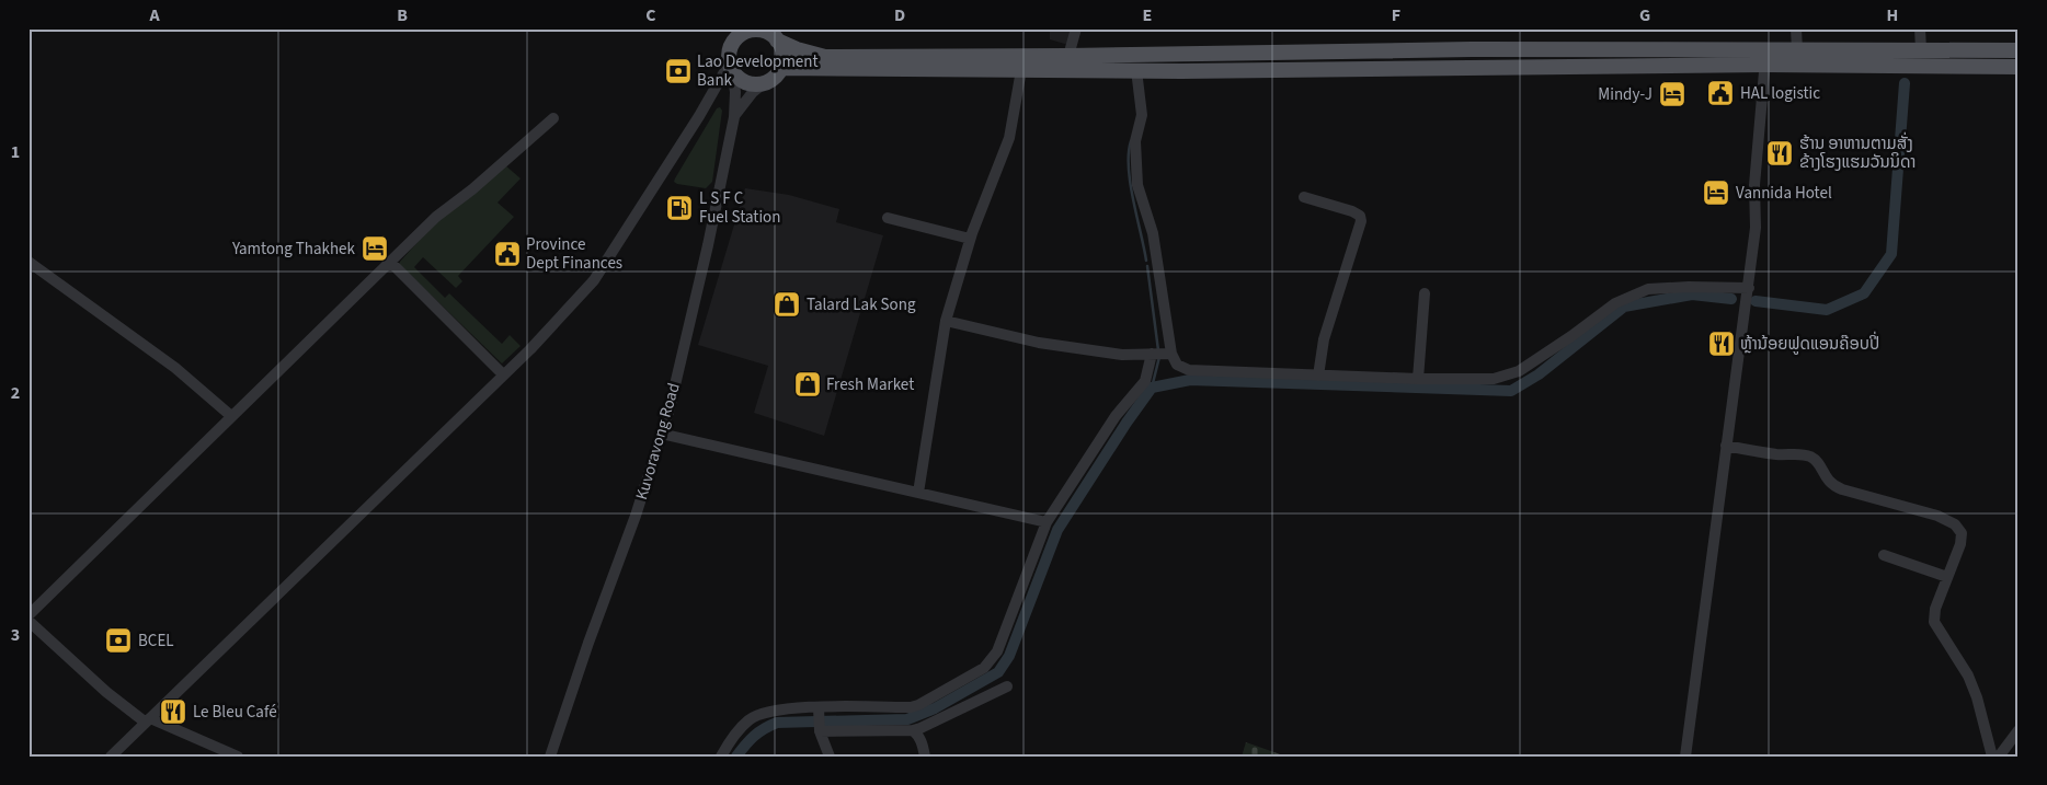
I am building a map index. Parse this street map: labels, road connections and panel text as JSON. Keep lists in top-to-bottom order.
{
  "streets": {
    "street": ["Kuvoravong Road"]
  },
  "places": {
    "bank": ["Lao Development Bank", "BCEL"],
    "public building": ["HAL logistic", "Province Dept Finances"],
    "hotel": ["Mindy-J", "Vannida Hotel", "Yamtong Thakhek"],
    "restaurant": ["ຮ້ານ ອາຫານຕາມສັ່ງ ຂ້າງໂຮງແຮມວັນນິດາ", "ຫຼ້ານ້ອຍຟູດແອນຄ໊ອບປີ່", "Le Bleu Café"],
    "fuel station": ["L S F C Fuel Station"],
    "shop": ["Talard Lak Song", "Fresh Market"]
  },
  "grid": {
    "columns": [
      "A",
      "B",
      "C",
      "D",
      "E",
      "F",
      "G",
      "H"
    ],
    "rows": ["1", "2", "3"]
  }
}
